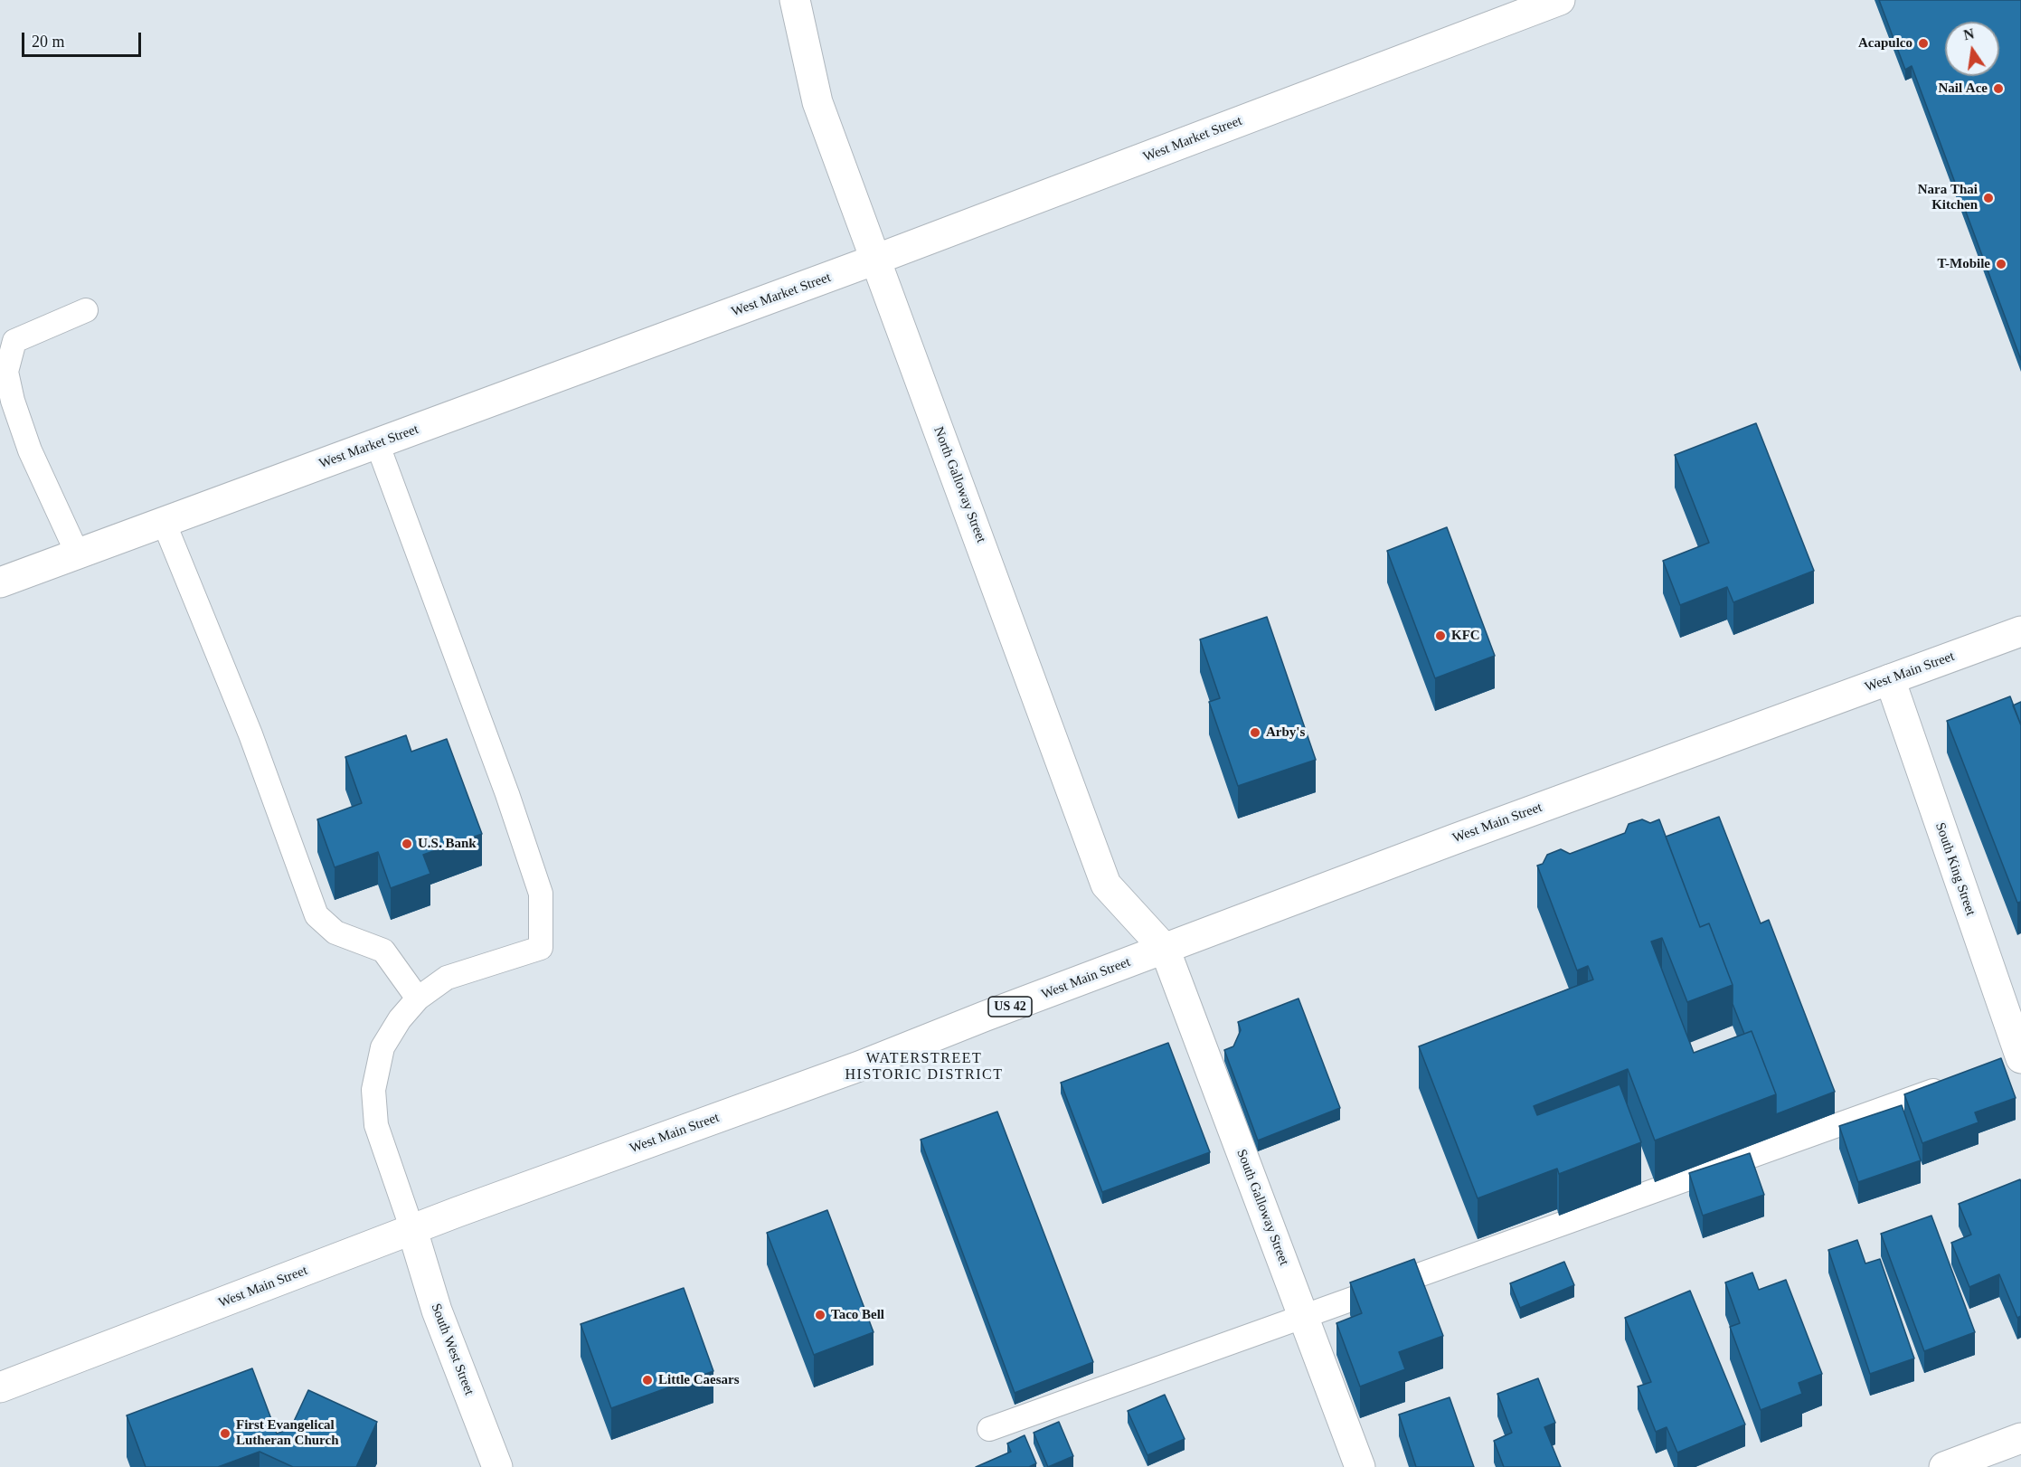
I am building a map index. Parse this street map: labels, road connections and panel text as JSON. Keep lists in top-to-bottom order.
{
  "streets": {
    "street": [
      "West Market Street",
      "North Galloway Street",
      "West Main Street",
      "South King Street",
      "US 42",
      "South Galloway Street",
      "South West Street"
    ]
  },
  "crossings": [
    ["West Market Street", "North Galloway Street"],
    ["North Galloway Street", "West Main Street"],
    ["North Galloway Street", "South Galloway Street"],
    ["West Main Street", "South King Street"],
    ["West Main Street", "South Galloway Street"],
    ["West Main Street", "South West Street"]
  ],
  "districts": ["WATERSTREET HISTORIC DISTRICT"],
  "places": [
    "Acapulco",
    "Nail Ace",
    "Nara Thai Kitchen",
    "T-Mobile",
    "KFC",
    "Arby's",
    "U.S. Bank",
    "Taco Bell",
    "Little Caesars",
    "First Evangelical Lutheran Church"
  ],
  "scale_bar": "20 m",
  "north": "top"
}
